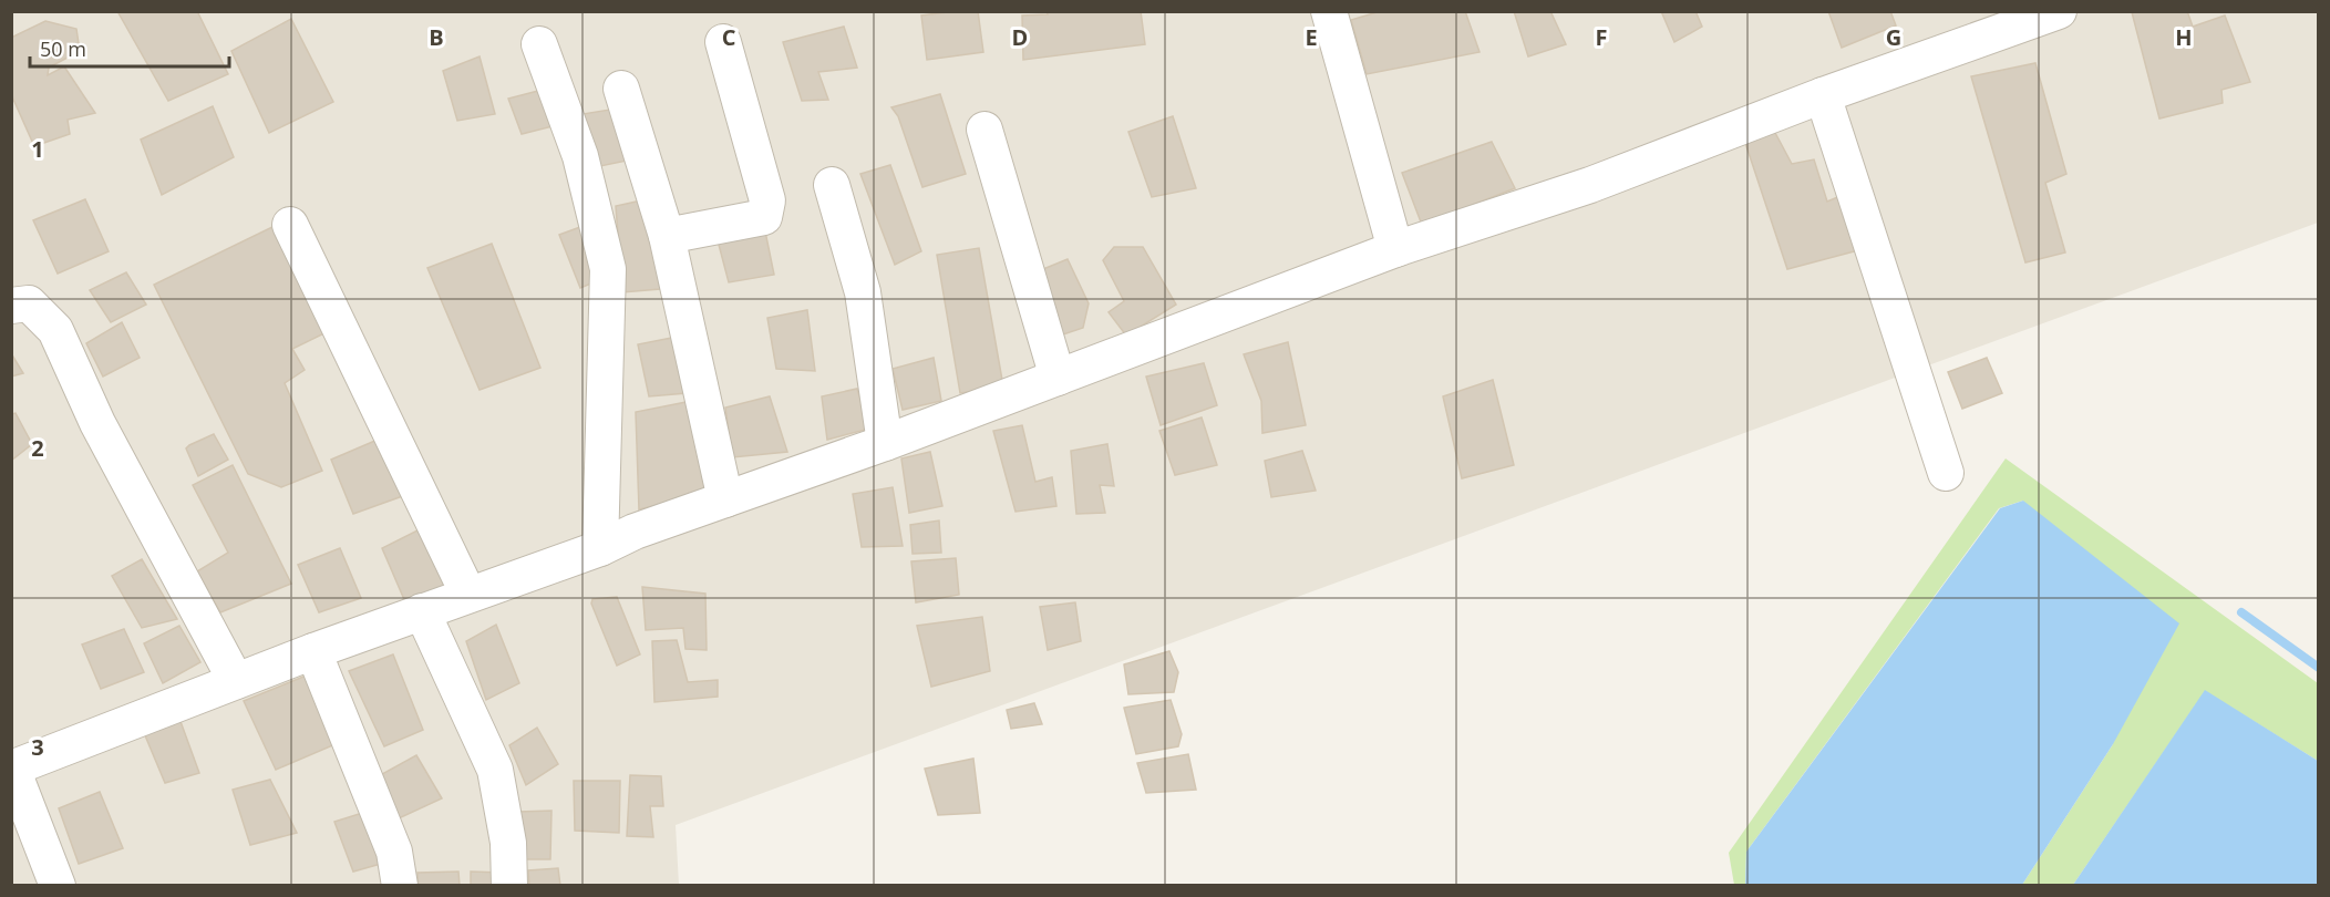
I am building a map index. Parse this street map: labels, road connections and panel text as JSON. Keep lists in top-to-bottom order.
{
  "scale_bar": "50 m",
  "grid": {
    "columns": [
      "B",
      "C",
      "D",
      "E",
      "F",
      "G",
      "H"
    ],
    "rows": ["1", "2", "3"]
  }
}
